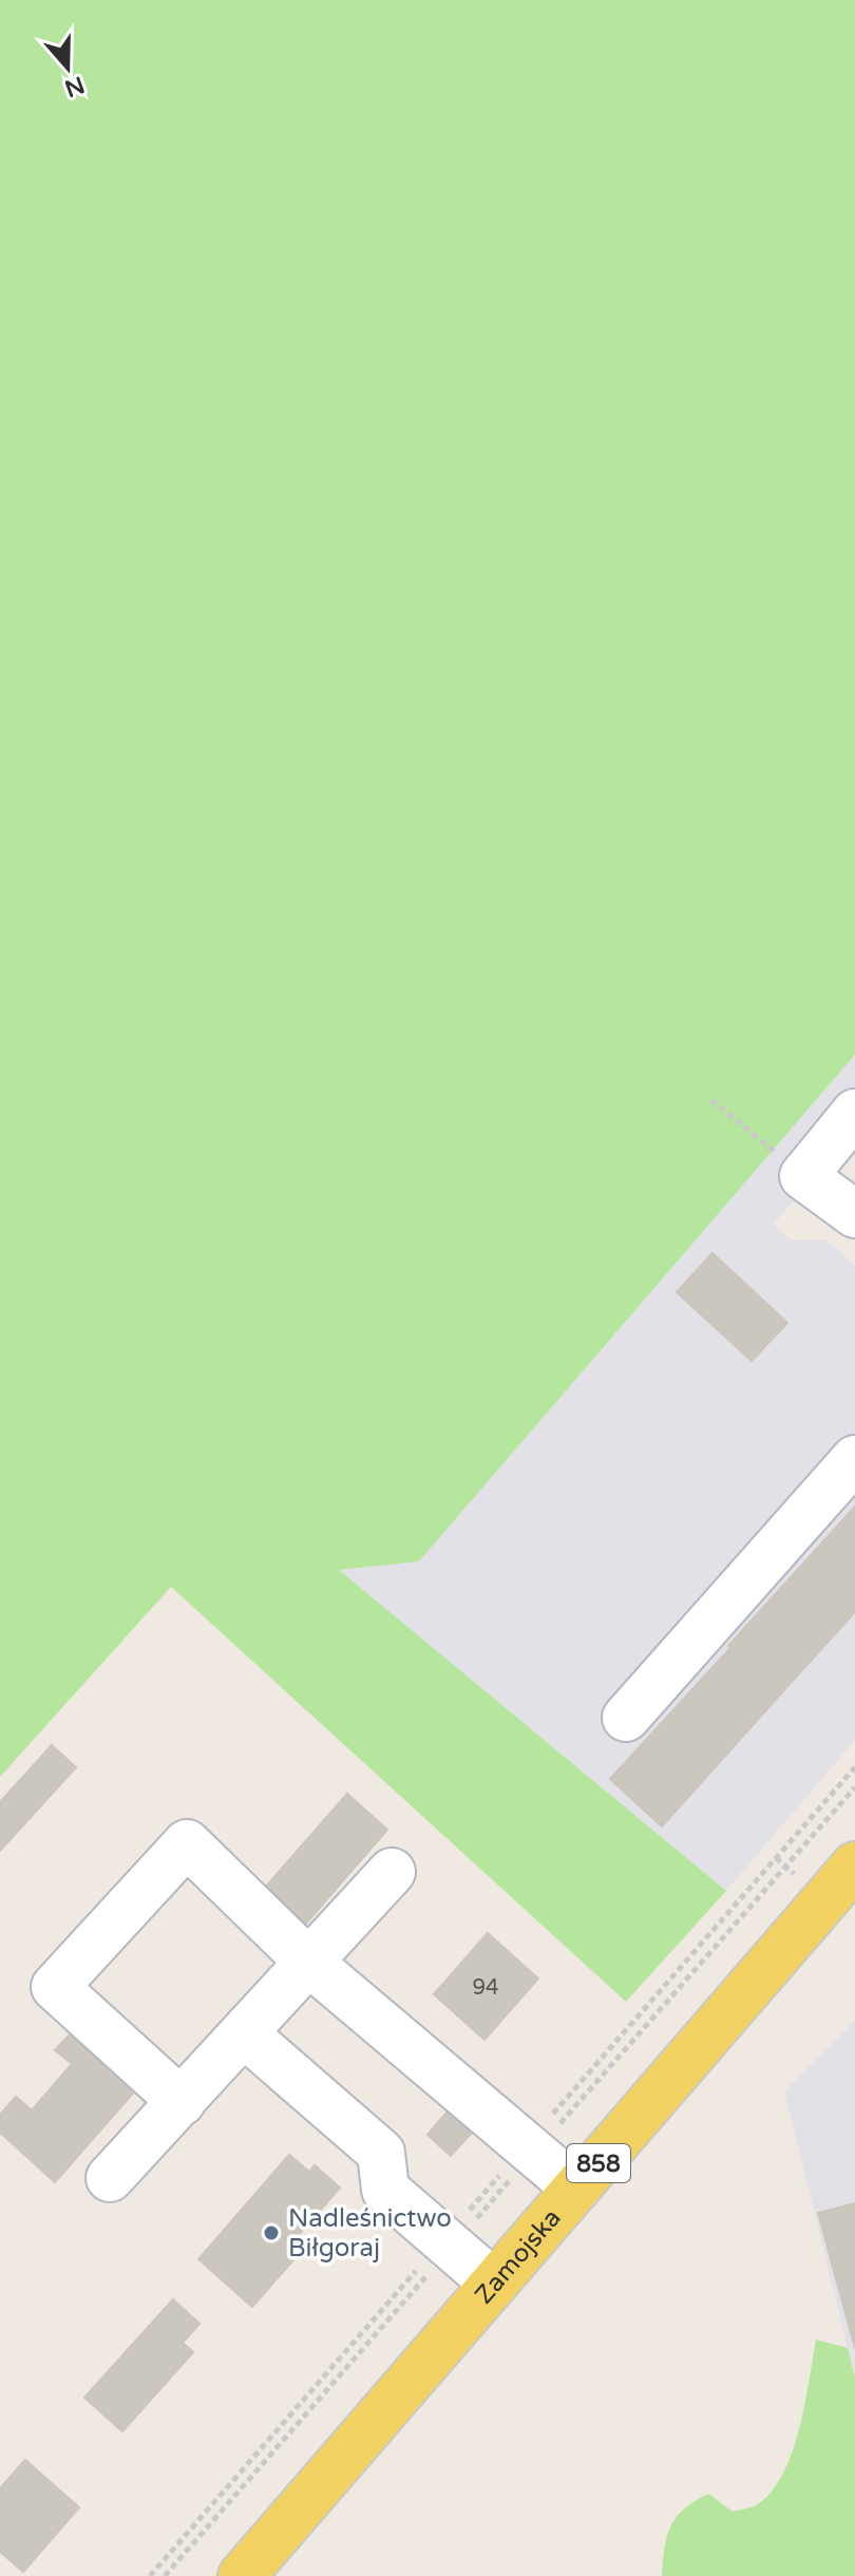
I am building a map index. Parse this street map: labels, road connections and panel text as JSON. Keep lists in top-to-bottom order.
{
  "streets": {
    "main road": ["858", "Zamojska"]
  },
  "places": ["Nadleśnictwo Biłgoraj"],
  "house_numbers": ["94"],
  "north": "bottom"
}
